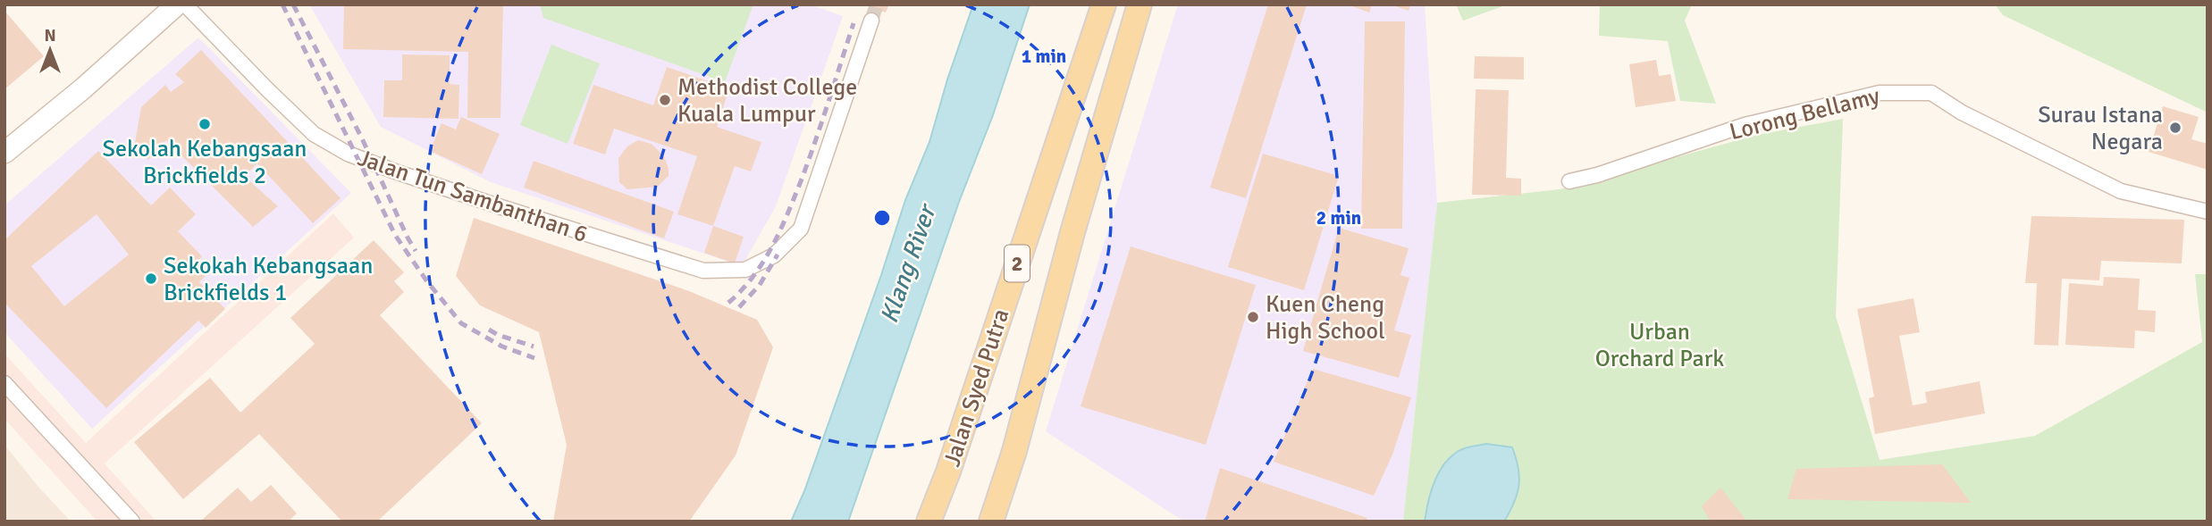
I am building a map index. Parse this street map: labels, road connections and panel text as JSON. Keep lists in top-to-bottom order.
{
  "streets": {
    "main road": ["2", "Jalan Syed Putra"],
    "street": ["Lorong Bellamy", "Jalan Tun Sambanthan 6"]
  },
  "water": ["Klang River"],
  "parks": ["Urban Orchard Park"],
  "places": [
    "Methodist College Kuala Lumpur",
    "Sekolah Kebangsaan Brickfields 2",
    "Surau Istana Negara",
    "Sekokah Kebangsaan Brickfields 1",
    "Kuen Cheng High School"
  ],
  "north": "top",
  "rings": ["1 min", "2 min"]
}
